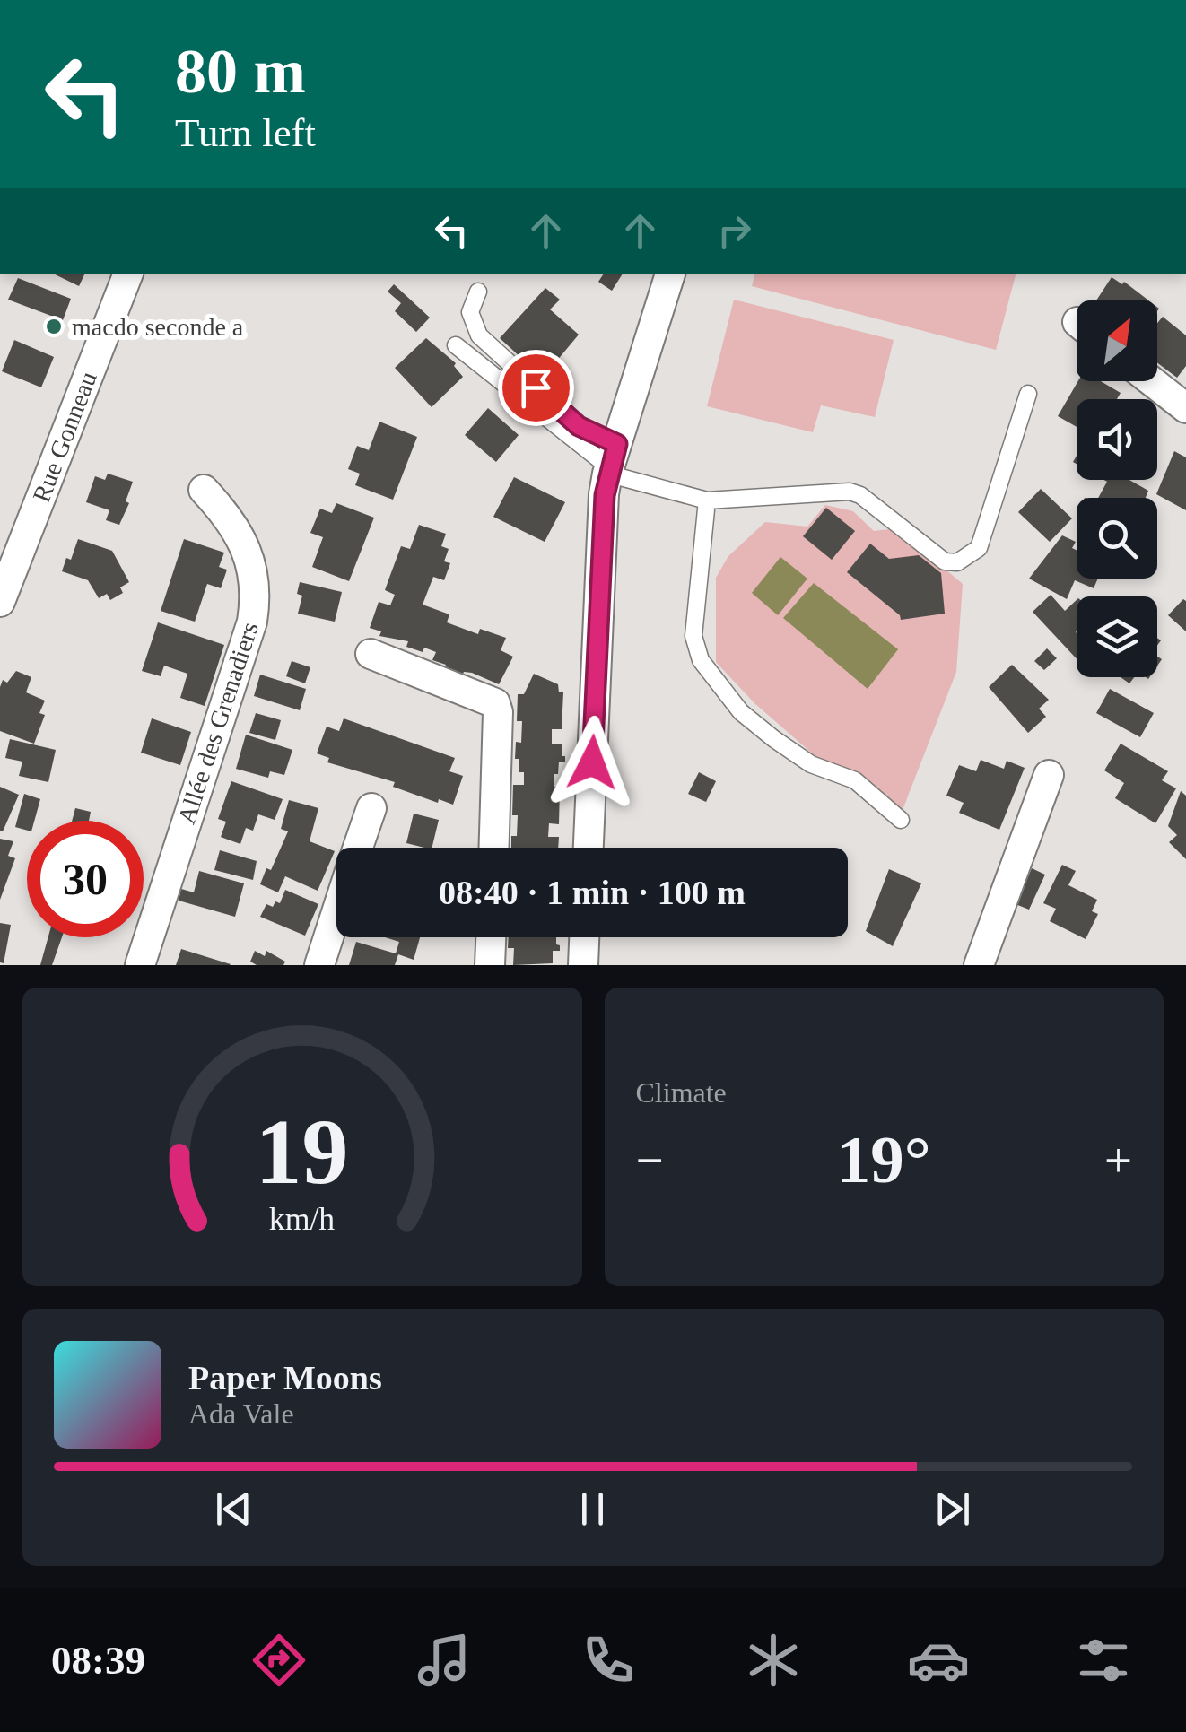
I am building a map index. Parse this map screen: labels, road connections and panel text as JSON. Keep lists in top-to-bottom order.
{
  "streets": {
    "street": ["Rue Gonneau", "Allée des Grenadiers"]
  },
  "places": ["macdo seconde a"],
  "north": "top right",
  "page": {
    "turn": ["80 m", "Turn left"],
    "limit": "30",
    "trip": "08:40 · 1 min · 100 m",
    "tile": "Climate",
    "heat": ["−", "19°", "+"],
    "song": ["Paper Moons", "Ada Vale"],
    "tabs": "08:39",
    "gauge": ["19", "km/h"]
  }
}
